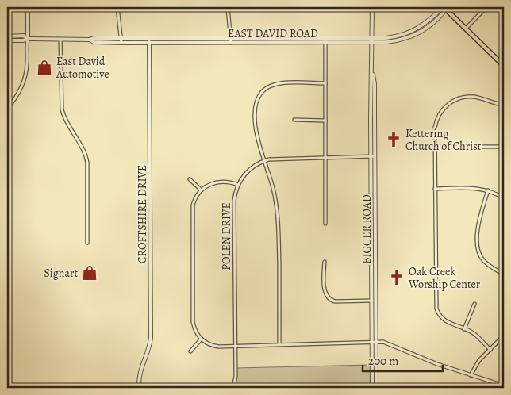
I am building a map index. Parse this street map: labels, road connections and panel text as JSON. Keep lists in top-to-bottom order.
{
  "streets": {
    "street": [
      "EAST DAVID ROAD",
      "CROFTSHIRE DRIVE",
      "BIGGER ROAD",
      "POLEN DRIVE"
    ]
  },
  "crossings": [
    ["EAST DAVID ROAD", "CROFTSHIRE DRIVE"],
    ["EAST DAVID ROAD", "BIGGER ROAD"],
    ["BIGGER ROAD", "POLEN DRIVE"]
  ],
  "places": {
    "shop": ["East David Automotive", "Signart"],
    "church": ["Kettering Church of Christ", "Oak Creek Worship Center"]
  },
  "scale_bar": "200 m"
}
